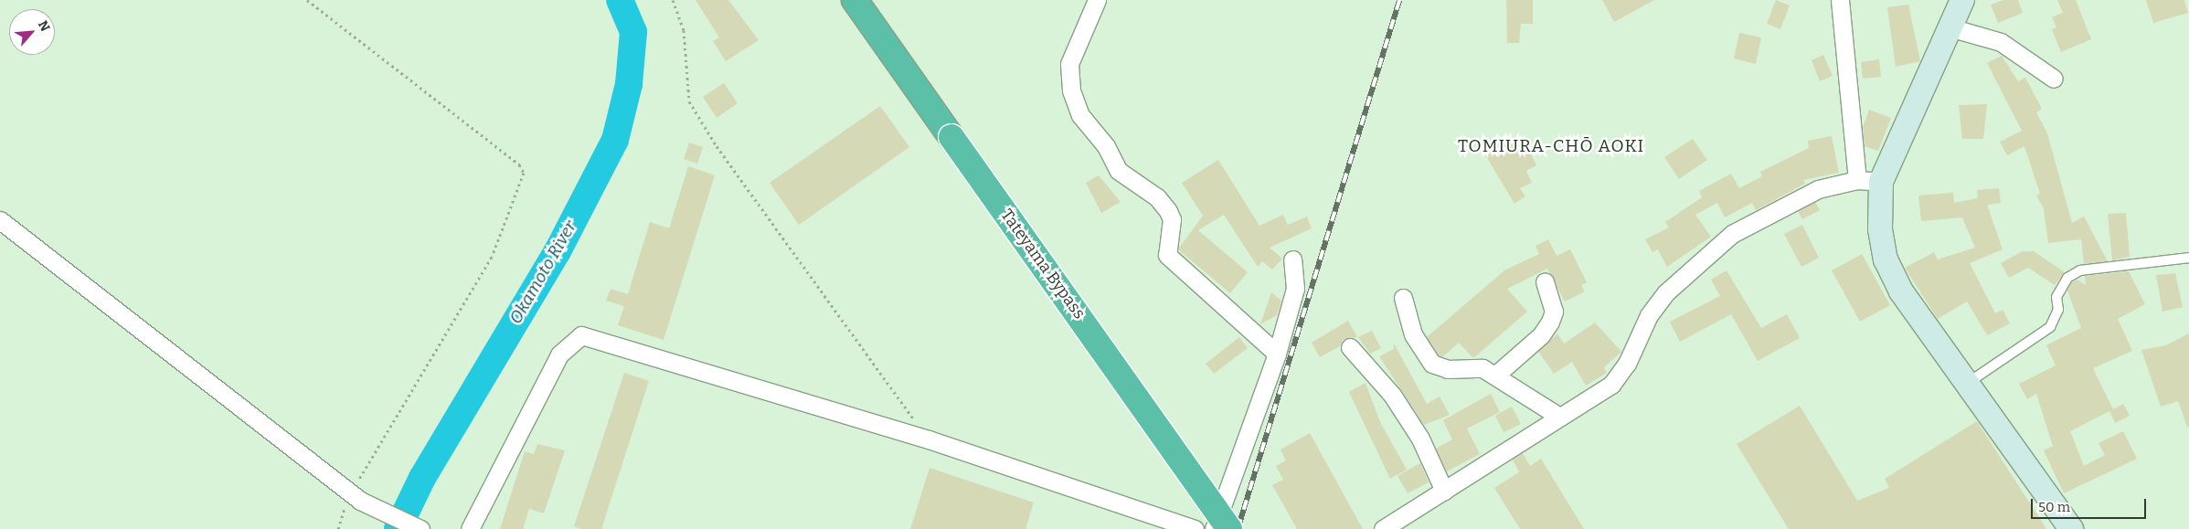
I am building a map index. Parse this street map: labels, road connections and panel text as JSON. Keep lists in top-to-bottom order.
{
  "streets": {
    "highway": ["Tateyama Bypass"]
  },
  "districts": ["TOMIURA-CHŌ AOKI"],
  "water": ["Okamoto River"],
  "scale_bar": "50 m",
  "north": "top right"
}
